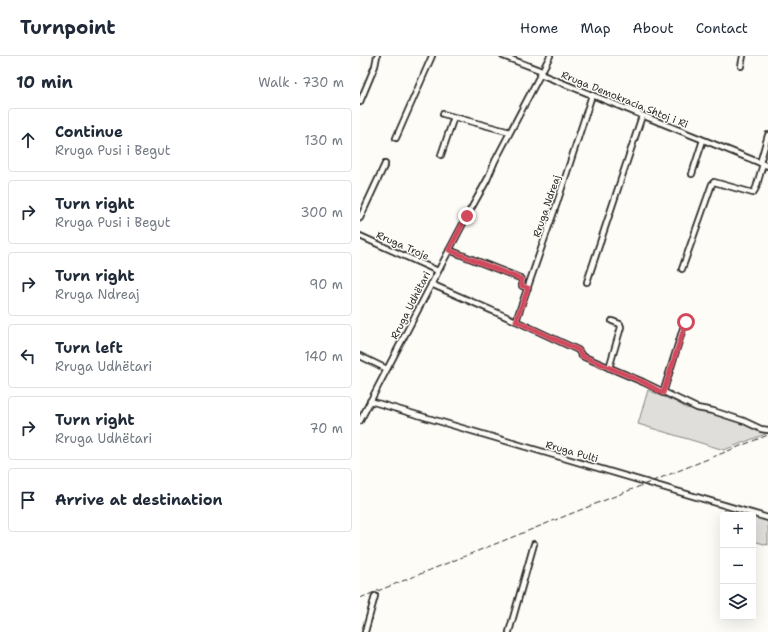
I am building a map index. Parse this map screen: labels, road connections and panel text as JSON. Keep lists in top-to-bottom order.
{
  "streets": {
    "street": [
      "Rruga Demokracia Shtoj i Ri",
      "Rruga Ndreaj",
      "Rruga Troje",
      "Rruga Udhëtari",
      "Rruga Pulti"
    ]
  },
  "crossings": [
    ["Rruga Demokracia Shtoj i Ri", "Rruga Ndreaj"],
    ["Rruga Demokracia Shtoj i Ri", "Rruga Udhëtari"],
    ["Rruga Troje", "Rruga Udhëtari"],
    ["Rruga Udhëtari", "Rruga Pulti"]
  ],
  "page": {
    "header": "Turnpoint",
    "nav": [
      "Home",
      "Map",
      "About",
      "Contact"
    ],
    "heading": ["10 min", "Walk · 730 m"],
    "list": [
      ["Continue", "Rruga Pusi i Begut", "130 m"],
      ["Turn right", "Rruga Pusi i Begut", "300 m"],
      ["Turn right", "Rruga Ndreaj", "90 m"],
      ["Turn left", "Rruga Udhëtari", "140 m"],
      ["Turn right", "Rruga Udhëtari", "70 m"],
      "Arrive at destination"
    ],
    "map_buttons": ["+", "−"]
  }
}
